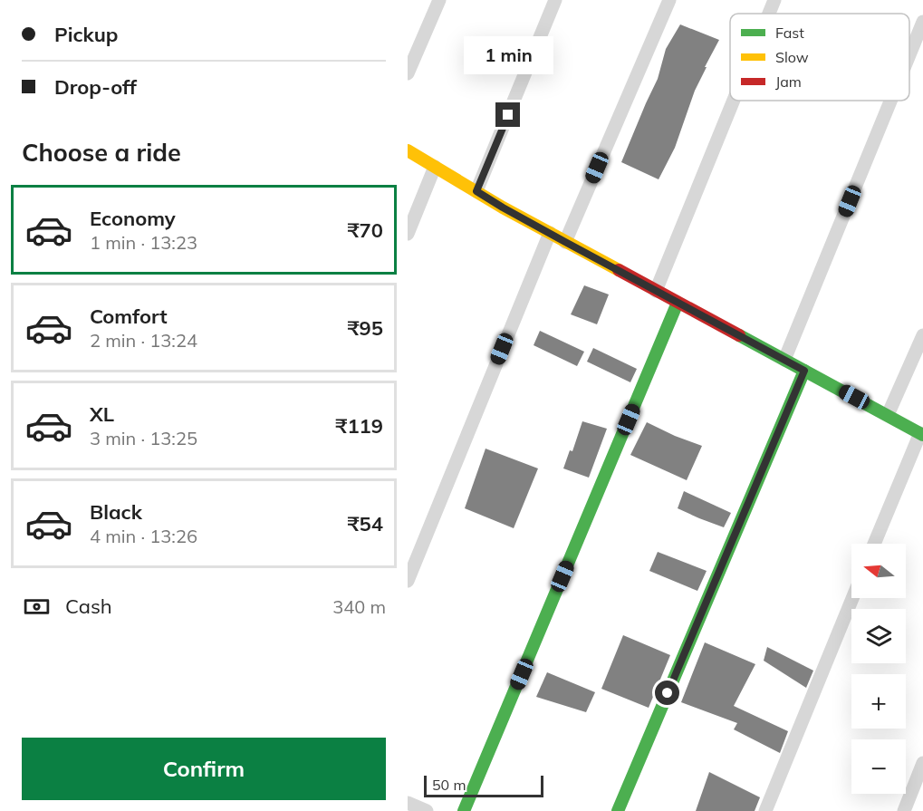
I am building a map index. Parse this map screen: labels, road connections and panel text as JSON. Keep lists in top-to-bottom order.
{
  "legend": ["Fast", "Slow", "Jam"],
  "scale_bar": "50 m",
  "north": "left",
  "page": {
    "banner": ["Pickup", "Drop-off"],
    "bubble": "1 min",
    "heading": "Choose a ride",
    "list": [
      {
        "name": "Economy",
        "note": "1 min · 13:23",
        "value": "₹70"
      },
      {
        "name": "Comfort",
        "note": "2 min · 13:24",
        "value": "₹95"
      },
      {
        "name": "XL",
        "note": "3 min · 13:25",
        "value": "₹119"
      },
      {
        "name": "Black",
        "note": "4 min · 13:26",
        "value": "₹54"
      }
    ],
    "map_buttons": ["+", "−"],
    "pay": ["Cash", "340 m"],
    "buttons": "Confirm",
    "scale": "50 m"
  }
}
